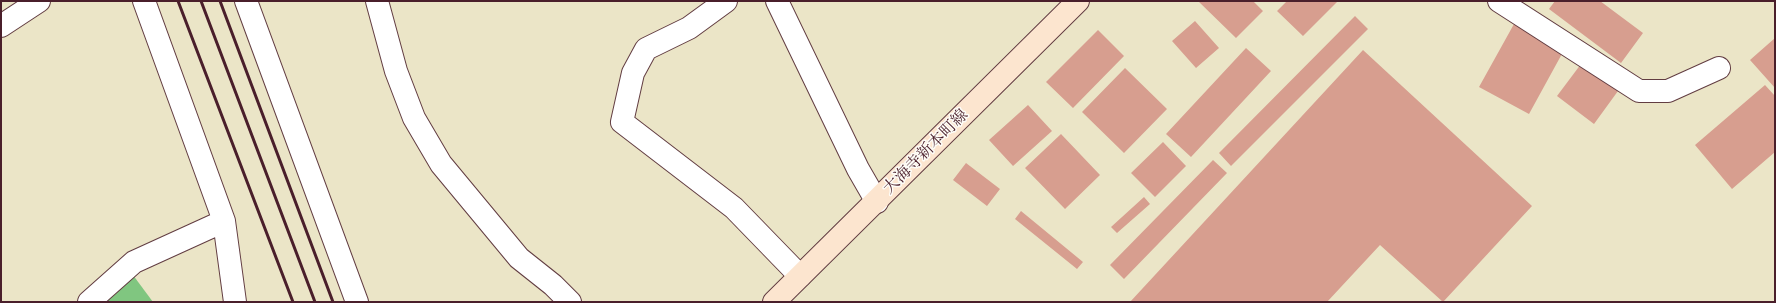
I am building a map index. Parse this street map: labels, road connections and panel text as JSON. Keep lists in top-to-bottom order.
{
  "streets": {
    "main road": ["大海寺新本町線"]
  }
}
